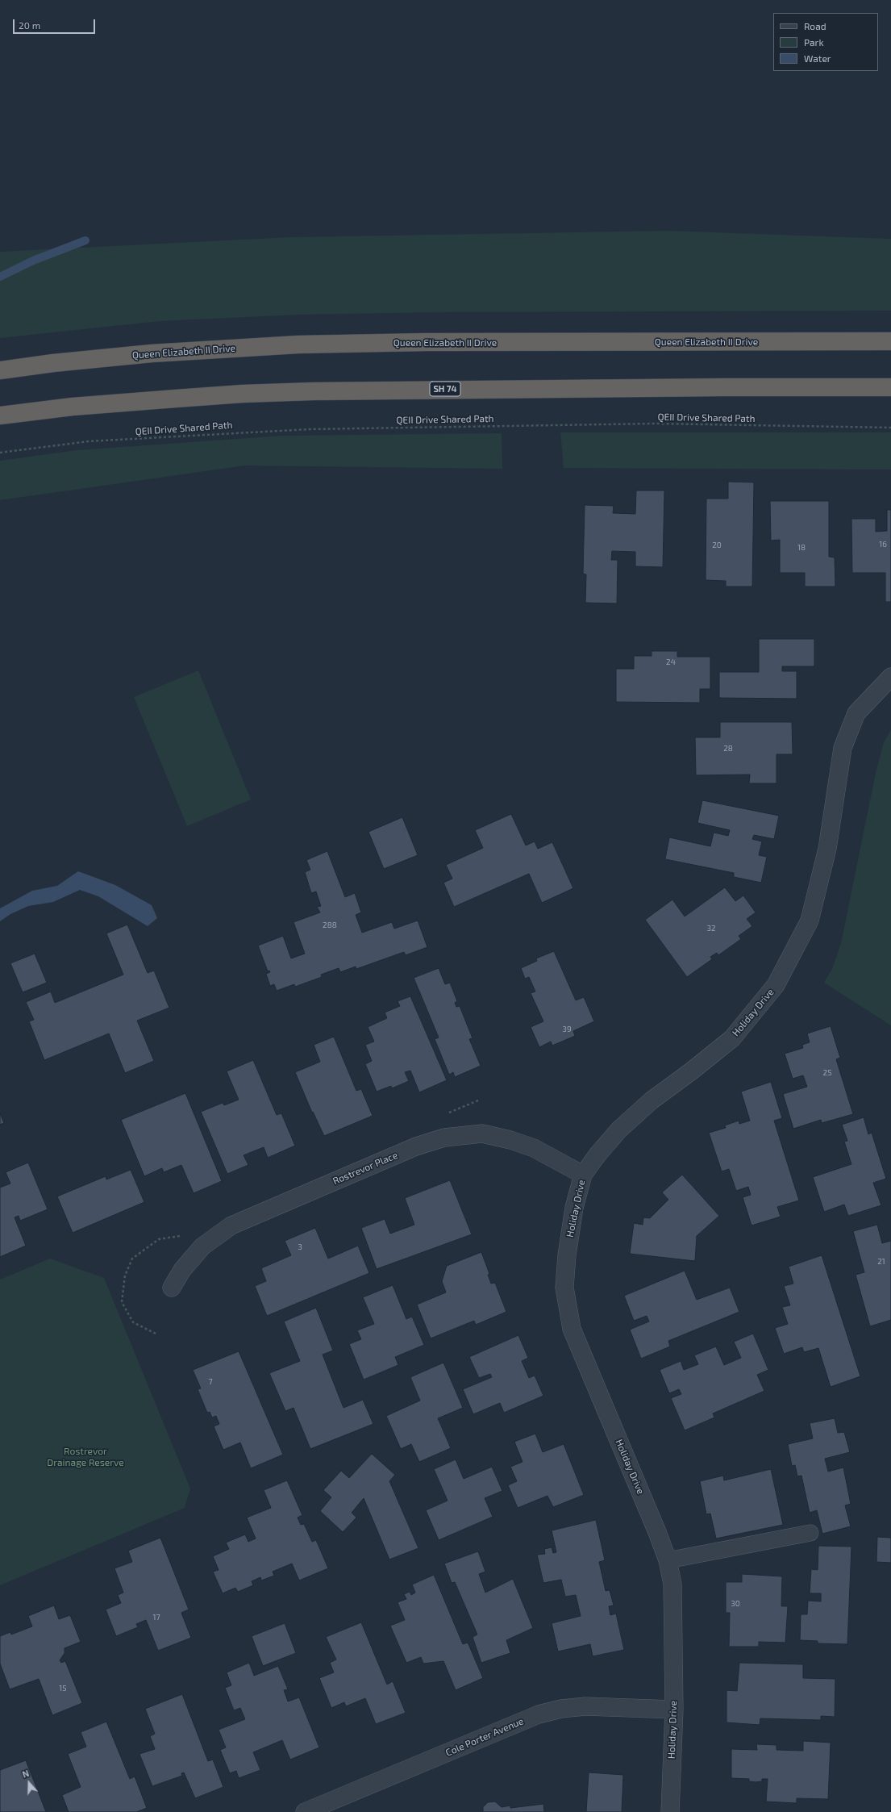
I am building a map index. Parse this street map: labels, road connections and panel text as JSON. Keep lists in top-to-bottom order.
{
  "streets": {
    "highway": ["Queen Elizabeth II Drive", "SH 74"],
    "street": ["Holiday Drive", "Rostrevor Place", "Cole Porter Avenue"],
    "path": ["QEII Drive Shared Path"]
  },
  "crossings": [
    ["Holiday Drive", "Rostrevor Place"],
    ["Holiday Drive", "Cole Porter Avenue"]
  ],
  "parks": ["Rostrevor Drainage Reserve"],
  "house_numbers": [
    "16",
    "20",
    "18",
    "24",
    "28",
    "288",
    "32",
    "39",
    "25",
    "3",
    "21",
    "7",
    "30",
    "17",
    "15"
  ],
  "legend": ["Road", "Park", "Water"],
  "scale_bar": "20 m",
  "north": "top"
}
